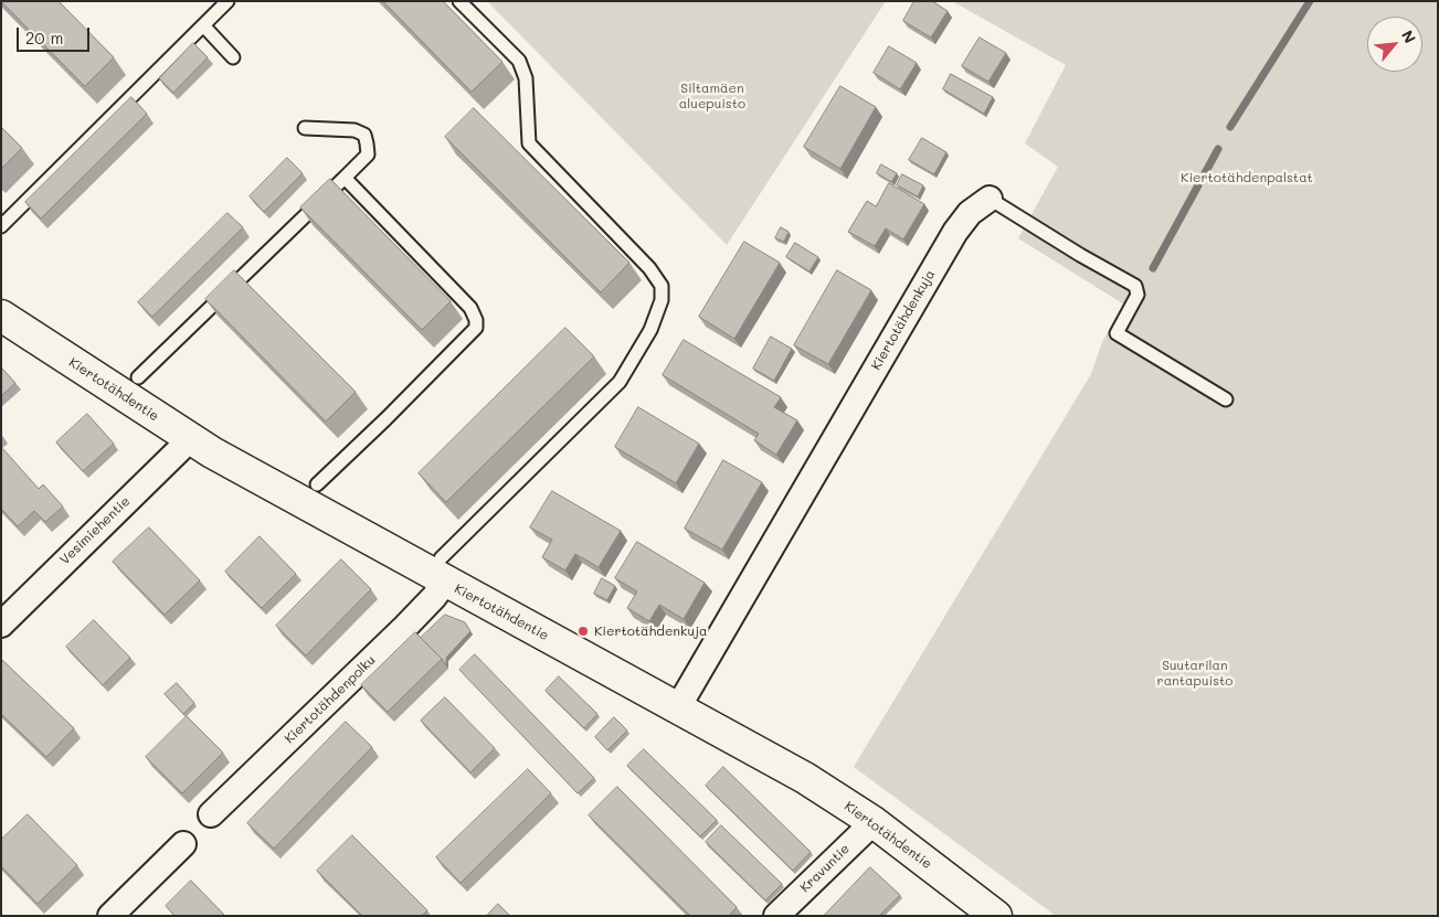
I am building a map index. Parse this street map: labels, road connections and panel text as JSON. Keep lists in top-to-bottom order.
{
  "streets": {
    "street": [
      "Kiertotähdenkuja",
      "Kiertotähdentie",
      "Vesimiehentie",
      "Kiertotähdenpolku",
      "Kravuntie"
    ]
  },
  "crossings": [
    ["Kiertotähdenkuja", "Kiertotähdentie"],
    ["Kiertotähdentie", "Vesimiehentie"],
    ["Kiertotähdentie", "Kiertotähdenpolku"],
    ["Kiertotähdentie", "Kravuntie"]
  ],
  "parks": ["Siltamäen aluepuisto", "Kiertotähdenpalstat", "Suutarilan rantapuisto"],
  "places": ["Kiertotähdenkuja"],
  "scale_bar": "20 m",
  "north": "top right"
}
